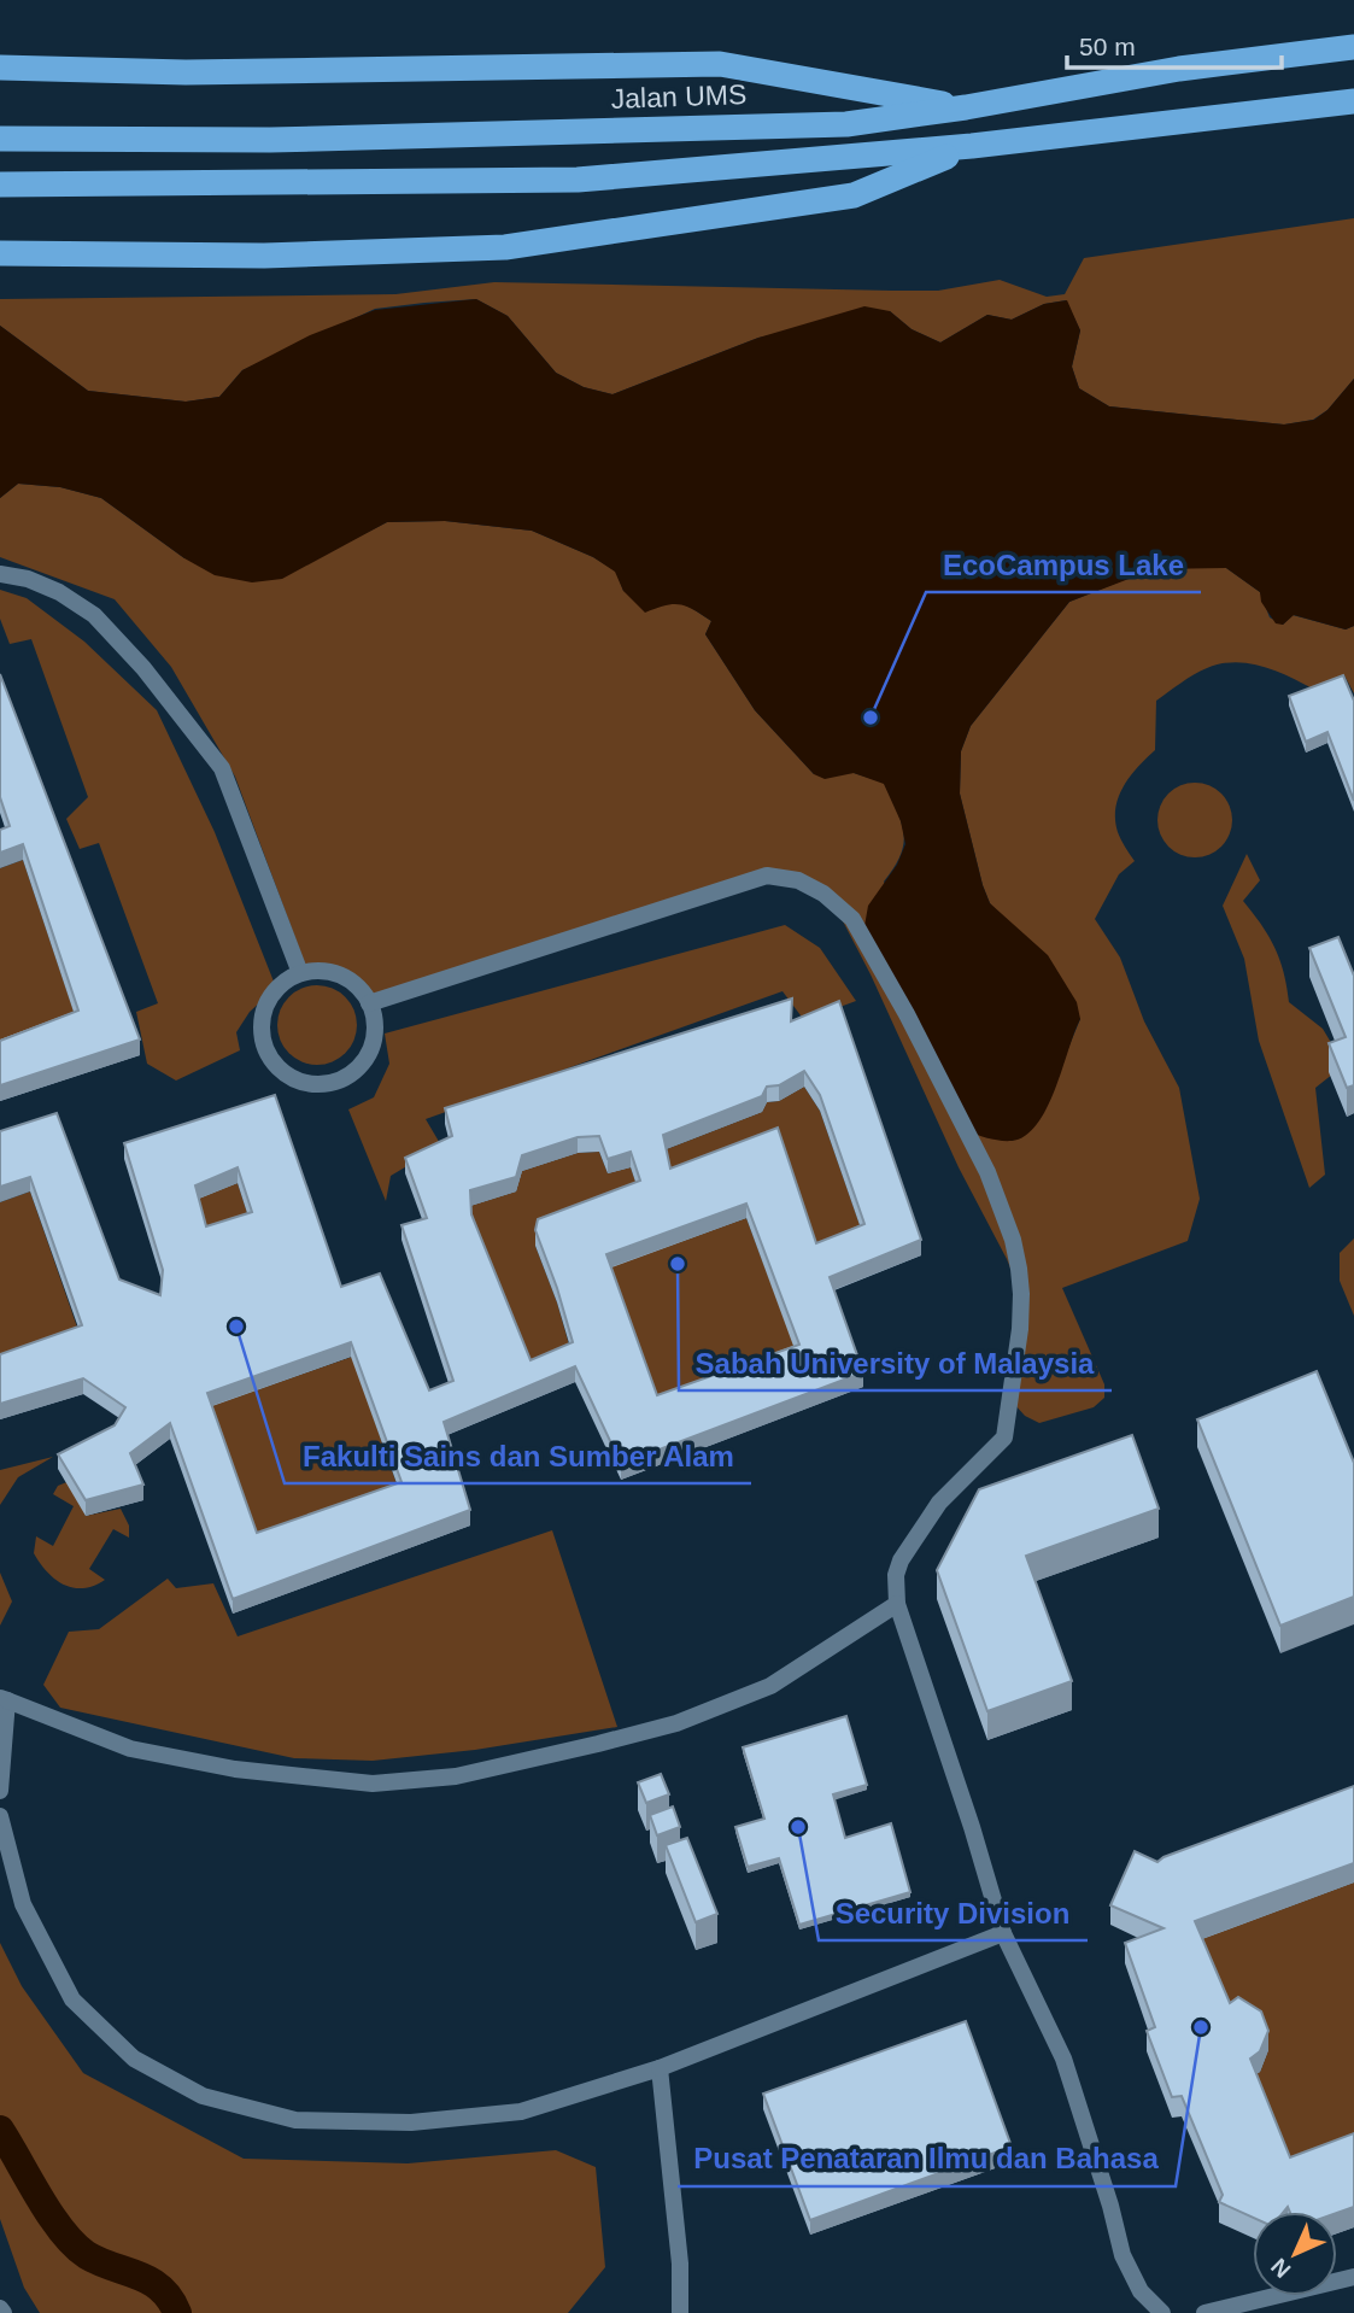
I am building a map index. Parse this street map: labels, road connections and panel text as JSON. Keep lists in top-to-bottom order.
{
  "streets": {
    "highway": ["Jalan UMS"]
  },
  "places": [
    "EcoCampus Lake",
    "Sabah University of Malaysia",
    "Fakulti Sains dan Sumber Alam",
    "Security Division",
    "Pusat Penataran Ilmu dan Bahasa"
  ],
  "scale_bar": "50 m",
  "north": "bottom left"
}
